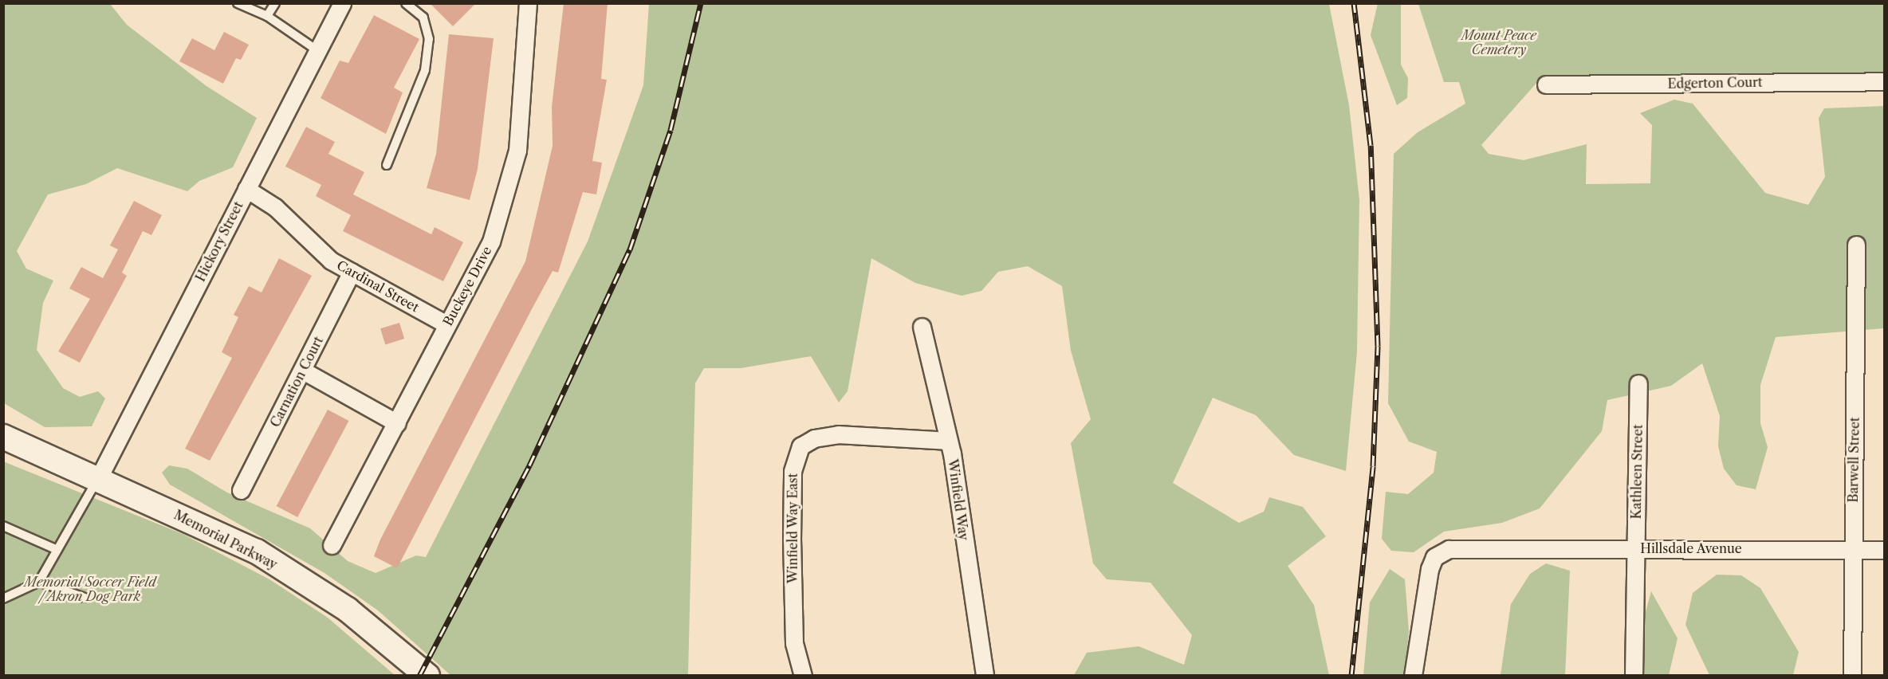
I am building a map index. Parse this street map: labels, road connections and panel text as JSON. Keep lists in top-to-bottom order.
{
  "streets": {
    "main road": ["Memorial Parkway"],
    "street": [
      "Edgerton Court",
      "Hickory Street",
      "Cardinal Street",
      "Buckeye Drive",
      "Carnation Court",
      "Barwell Street",
      "Kathleen Street",
      "Winfield Way",
      "Winfield Way East",
      "Hillsdale Avenue"
    ]
  },
  "crossings": [
    ["Hickory Street", "Cardinal Street"],
    ["Hickory Street", "Memorial Parkway"],
    ["Cardinal Street", "Buckeye Drive"],
    ["Cardinal Street", "Carnation Court"],
    ["Barwell Street", "Hillsdale Avenue"],
    ["Kathleen Street", "Hillsdale Avenue"],
    ["Winfield Way", "Winfield Way East"]
  ],
  "parks": ["Mount Peace Cemetery", "Memorial Soccer Field / Akron Dog Park"]
}
